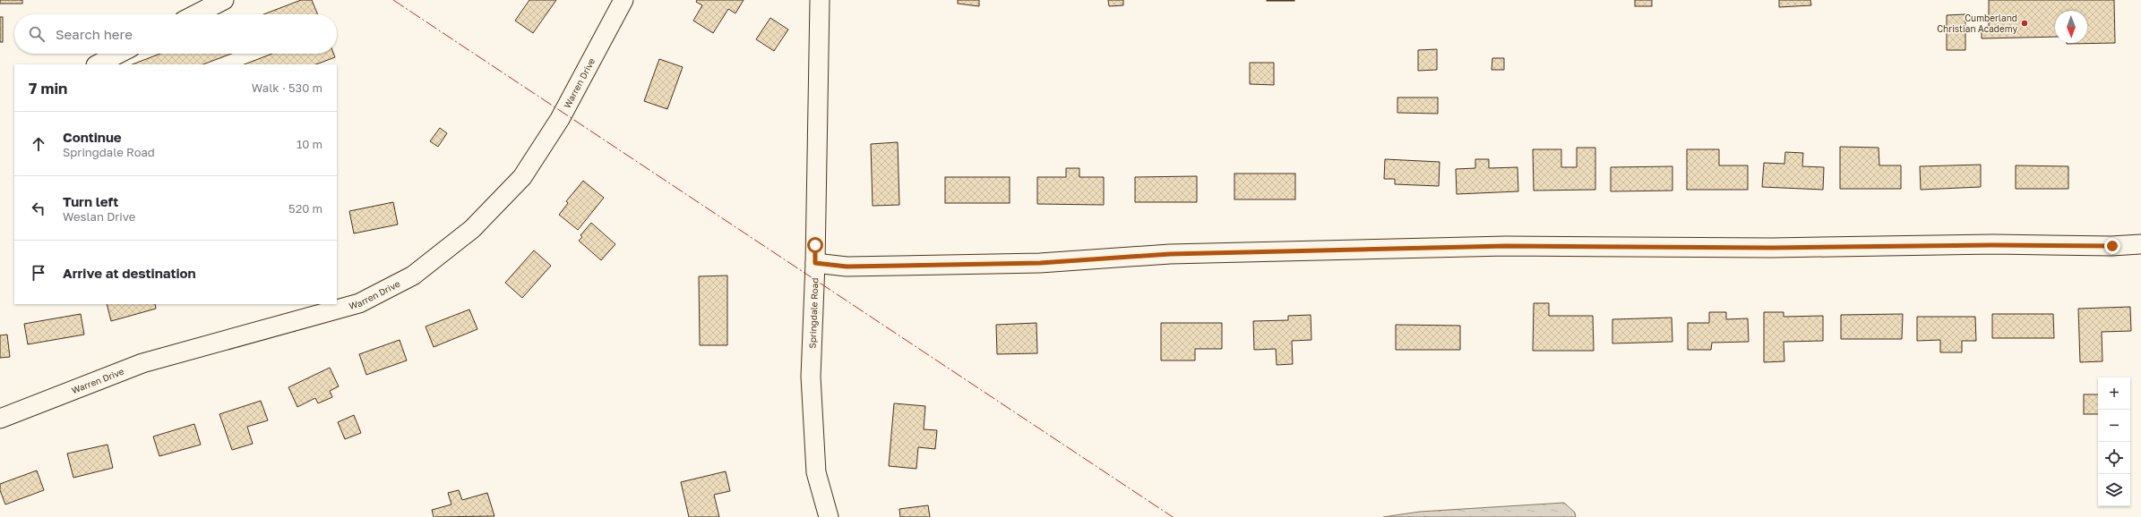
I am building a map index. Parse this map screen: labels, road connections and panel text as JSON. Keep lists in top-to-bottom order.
{
  "streets": {
    "street": ["Warren Drive", "Springdale Road"]
  },
  "places": ["Cumberland Christian Academy"],
  "north": "bottom",
  "page": {
    "search": "Search here",
    "heading": ["7 min", "Walk · 530 m"],
    "list": [
      ["Continue", "Springdale Road", "10 m"],
      ["Turn left", "Weslan Drive", "520 m"],
      "Arrive at destination"
    ],
    "map_buttons": ["+", "−"]
  }
}
